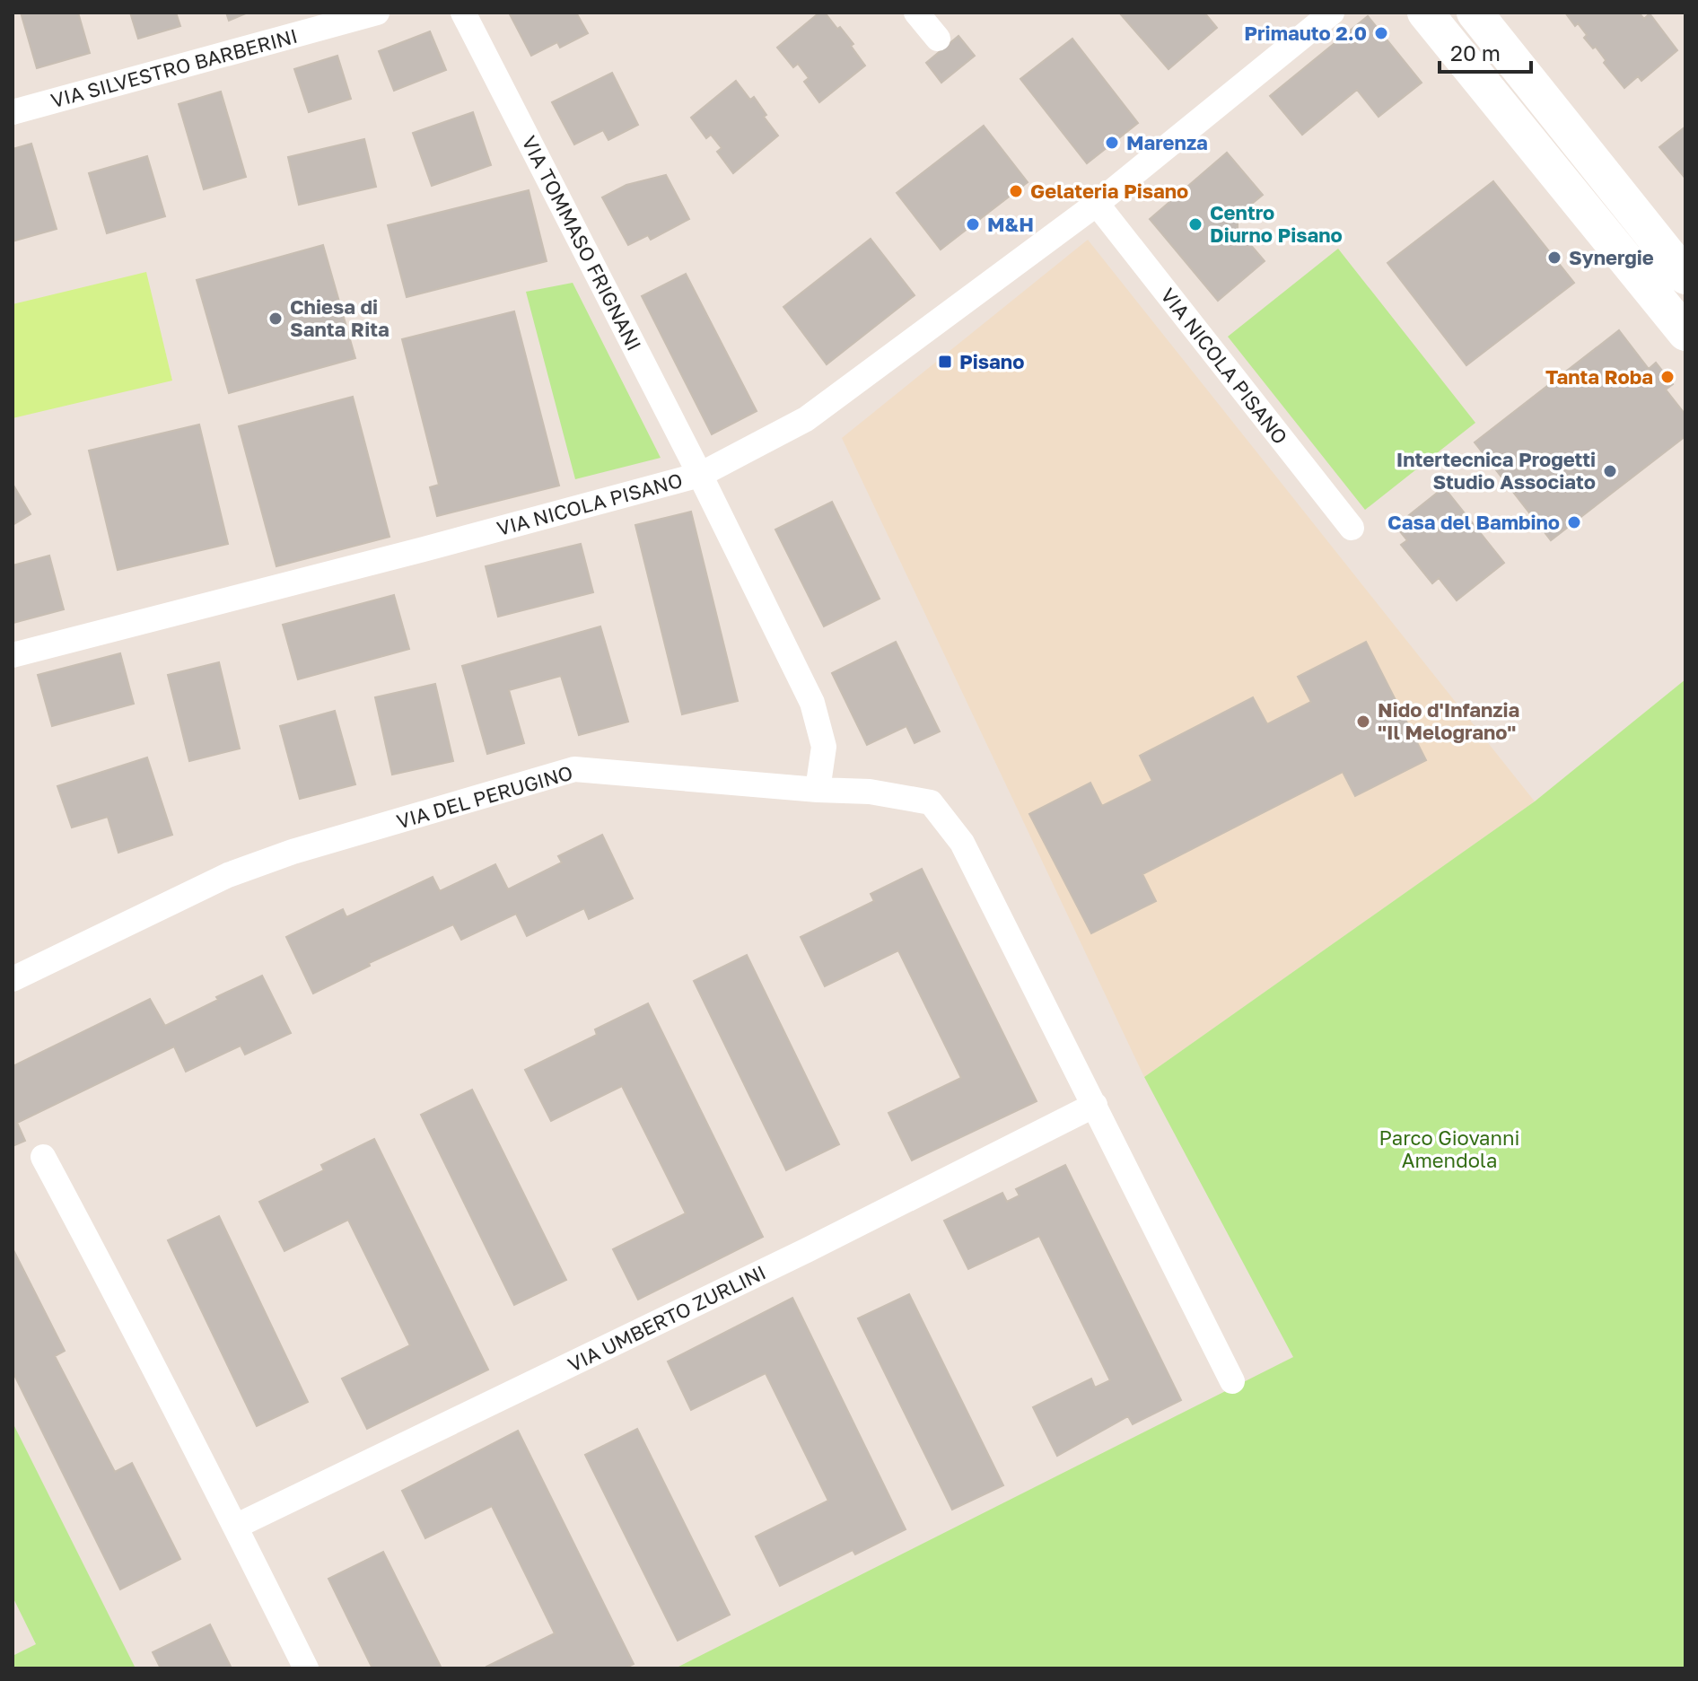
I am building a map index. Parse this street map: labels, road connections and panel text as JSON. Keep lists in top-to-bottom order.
{
  "streets": {
    "street": [
      "VIA SILVESTRO BARBERINI",
      "VIA TOMMASO FRIGNANI",
      "VIA NICOLA PISANO",
      "VIA DEL PERUGINO",
      "VIA UMBERTO ZURLINI"
    ]
  },
  "crossings": [
    ["VIA TOMMASO FRIGNANI", "VIA NICOLA PISANO"]
  ],
  "parks": ["Parco Giovanni Amendola"],
  "places": {
    "other": [
      "Primauto 2.0",
      "Marenza",
      "Gelateria Pisano",
      "M&H",
      "Centro Diurno Pisano",
      "Synergie",
      "Chiesa di Santa Rita",
      "Tanta Roba",
      "Intertecnica Progetti Studio Associato",
      "Casa del Bambino",
      "Nido d'Infanzia \"Il Melograno\""
    ],
    "transit": ["Pisano"]
  },
  "scale_bar": "20 m"
}
